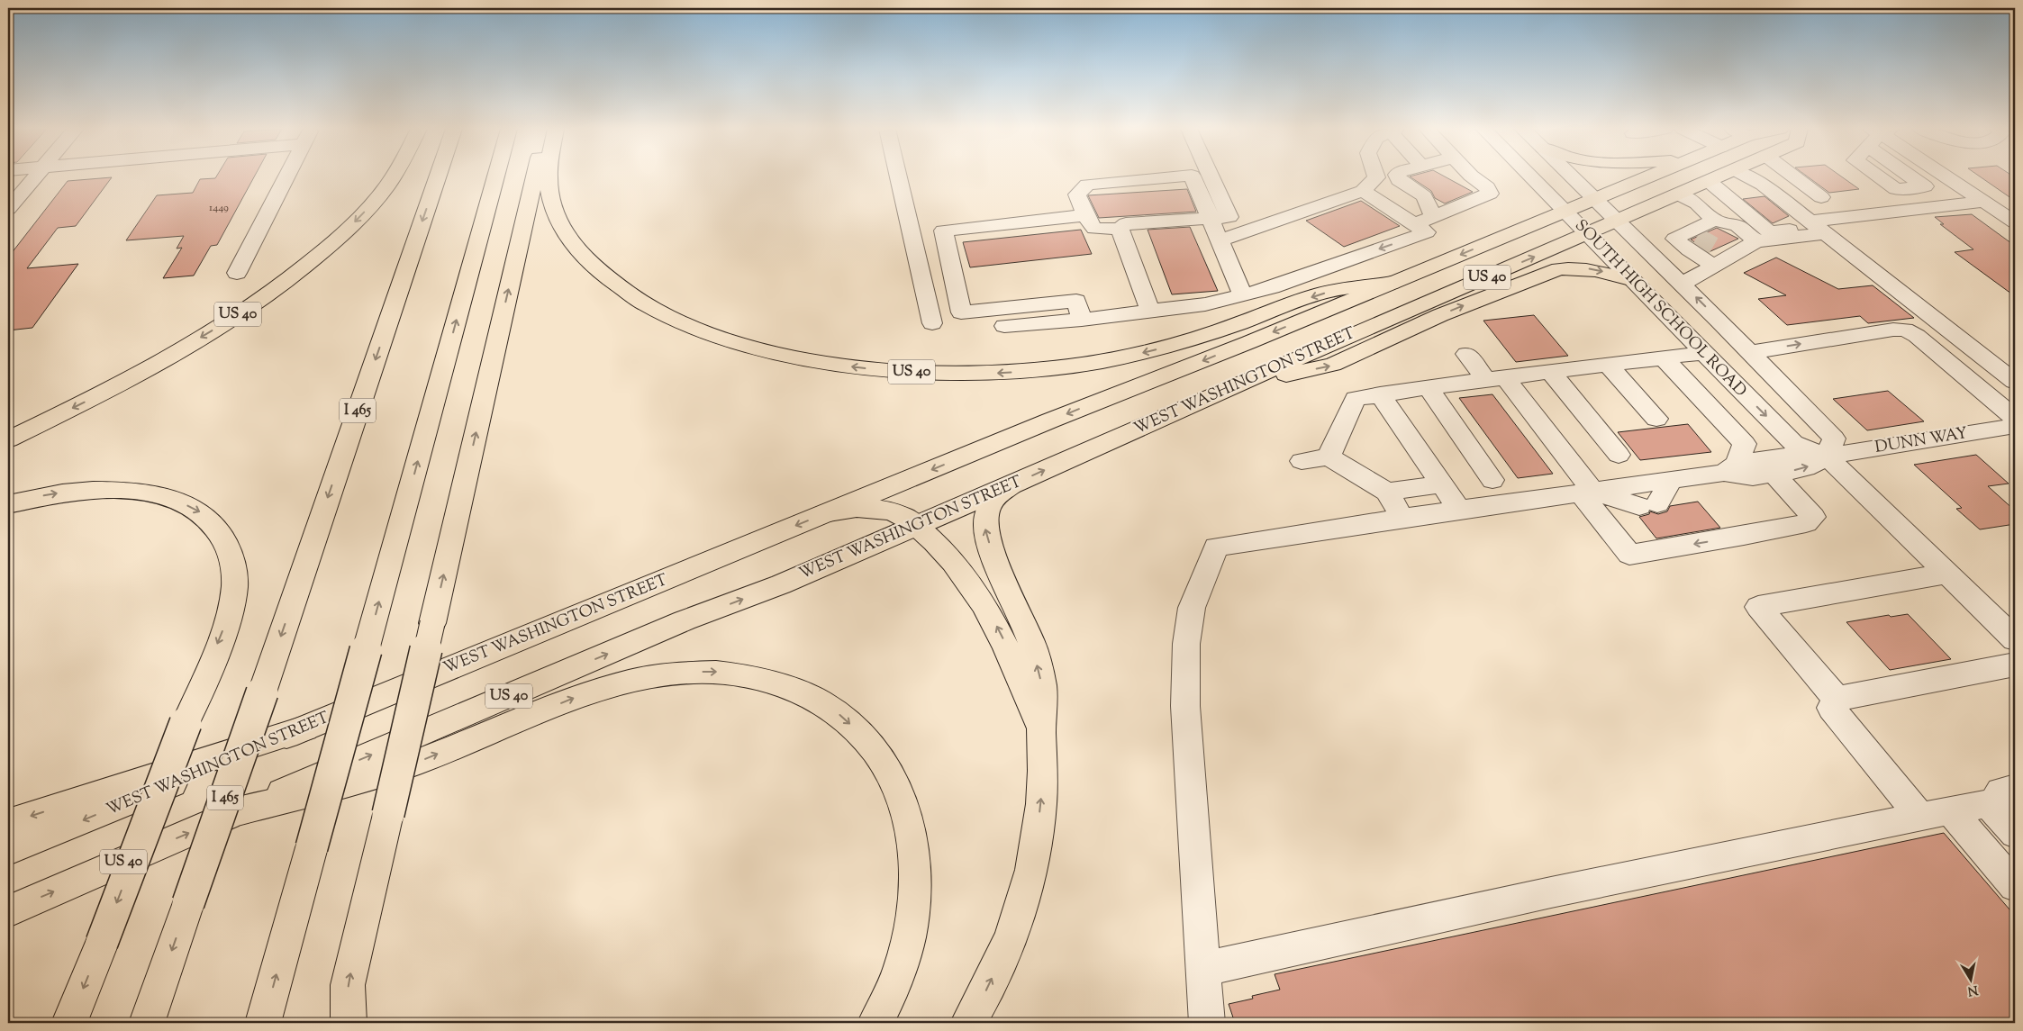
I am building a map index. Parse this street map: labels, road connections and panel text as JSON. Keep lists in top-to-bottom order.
{
  "streets": {
    "main road": ["US 40", "WEST WASHINGTON STREET", "I 465"],
    "street": ["SOUTH HIGH SCHOOL ROAD", "DUNN WAY"]
  },
  "crossings": [
    ["US 40", "WEST WASHINGTON STREET"],
    ["SOUTH HIGH SCHOOL ROAD", "WEST WASHINGTON STREET"],
    ["SOUTH HIGH SCHOOL ROAD", "DUNN WAY"]
  ],
  "house_numbers": ["1449"],
  "north": "bottom"
}
